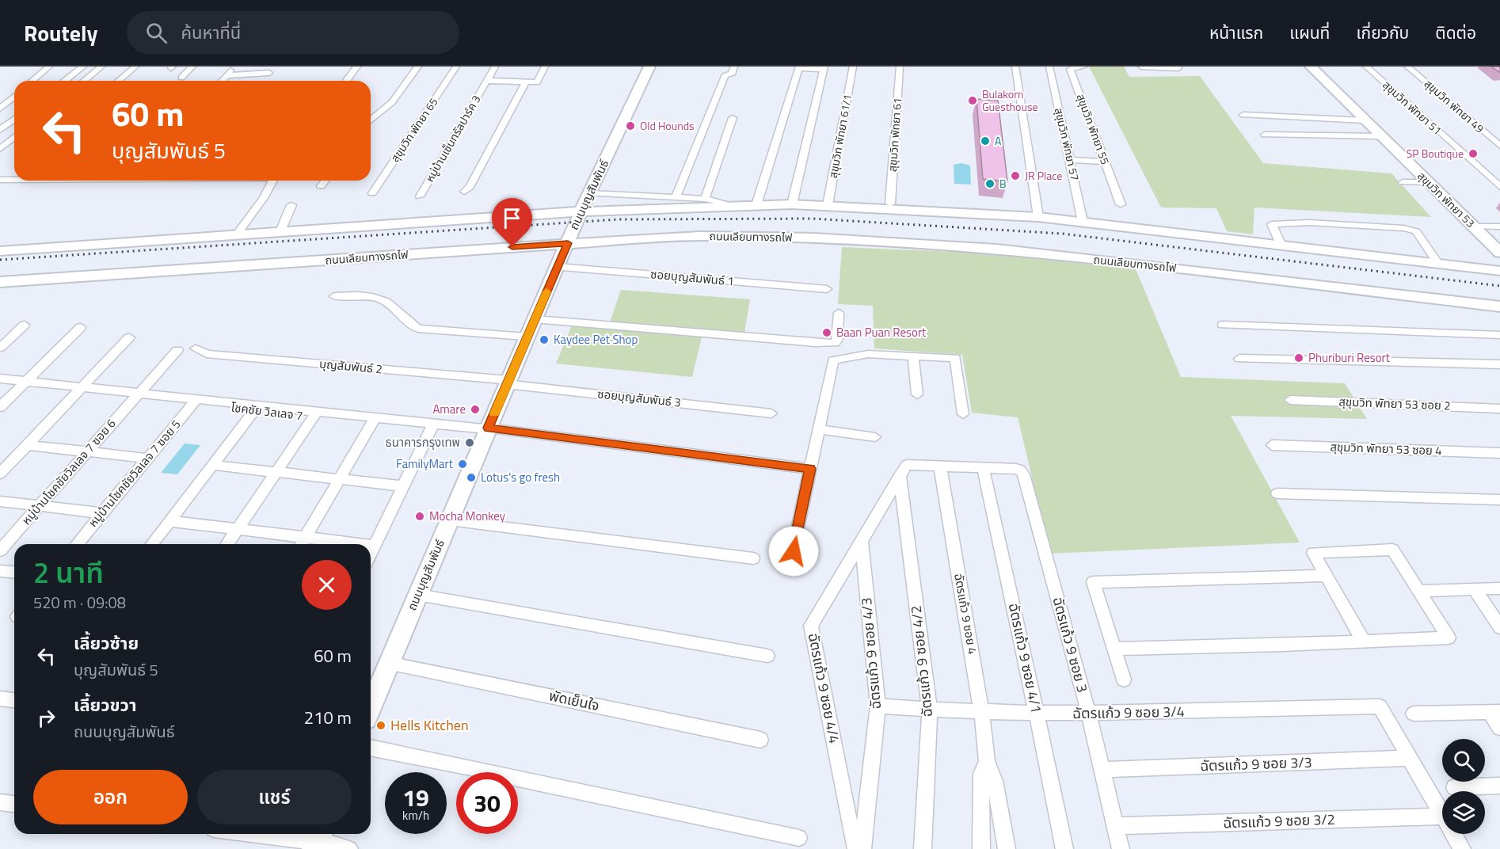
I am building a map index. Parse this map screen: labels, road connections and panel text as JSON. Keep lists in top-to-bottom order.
{
  "streets": {
    "street": [
      "สุขุมวิท พัทยา 49",
      "สุขุมวิท พัทยา 51",
      "สุขุมวิท พัทยา 55",
      "สุขุมวิท พัทยา 65",
      "สุขุมวิท พัทยา 61",
      "สุขุมวิท พัทยา 61/1",
      "หมู่บ้านเซ็นทรัลปาร์ค 3",
      "สุขุมวิท พัทยา 57",
      "ถนนบุญสัมพันธ์",
      "สุขุมวิท พัทยา 53",
      "ถนนเลียบทางรถไฟ",
      "ซอยบุญสัมพันธ์ 1",
      "บุญสัมพันธ์ 2",
      "ซอยบุญสัมพันธ์ 3",
      "สุขุมวิท พัทยา 53 ซอย 2",
      "โชคชัย วิลเลจ 7",
      "สุขุมวิท พัทยา 53 ซอย 4",
      "หมู่บ้านโชคชัยวิลเลจ 7 ซอย 6",
      "หมู่บ้านโชคชัยวิลเลจ 7 ซอย 5",
      "ฉัตรแก้ว 9 ซอย 4",
      "ฉัตรแก้ว 9 ซอย 3",
      "ฉัตรแก้ว 9 ซอย 4/3",
      "ฉัตรแก้ว 9 ซอย 4/1",
      "ฉัตรแก้ว 9 ซอย 4/2",
      "ฉัตรแก้ว 9 ซอย 4/4",
      "พัดเย็นใจ",
      "ฉัตรแก้ว 9 ซอย 3/4",
      "ฉัตรแก้ว 9 ซอย 3/3",
      "ฉัตรแก้ว 9 ซอย 3/2"
    ]
  },
  "crossings": [
    ["ถนนบุญสัมพันธ์", "ถนนเลียบทางรถไฟ"],
    ["ถนนบุญสัมพันธ์", "ซอยบุญสัมพันธ์ 1"],
    ["ถนนบุญสัมพันธ์", "บุญสัมพันธ์ 2"],
    ["ถนนบุญสัมพันธ์", "ซอยบุญสัมพันธ์ 3"],
    ["ถนนบุญสัมพันธ์", "โชคชัย วิลเลจ 7"],
    ["ถนนบุญสัมพันธ์", "พัดเย็นใจ"],
    ["บุญสัมพันธ์ 2", "ซอยบุญสัมพันธ์ 3"],
    ["โชคชัย วิลเลจ 7", "หมู่บ้านโชคชัยวิลเลจ 7 ซอย 6"],
    ["โชคชัย วิลเลจ 7", "หมู่บ้านโชคชัยวิลเลจ 7 ซอย 5"],
    ["ฉัตรแก้ว 9 ซอย 4", "ฉัตรแก้ว 9 ซอย 3/4"],
    ["ฉัตรแก้ว 9 ซอย 3", "ฉัตรแก้ว 9 ซอย 4/1"],
    ["ฉัตรแก้ว 9 ซอย 3", "ฉัตรแก้ว 9 ซอย 3/4"],
    ["ฉัตรแก้ว 9 ซอย 3", "ฉัตรแก้ว 9 ซอย 3/3"],
    ["ฉัตรแก้ว 9 ซอย 3", "ฉัตรแก้ว 9 ซอย 3/2"],
    ["ฉัตรแก้ว 9 ซอย 4/3", "ฉัตรแก้ว 9 ซอย 4/4"],
    ["ฉัตรแก้ว 9 ซอย 4/3", "ฉัตรแก้ว 9 ซอย 3/4"],
    ["ฉัตรแก้ว 9 ซอย 4/1", "ฉัตรแก้ว 9 ซอย 3/4"],
    ["ฉัตรแก้ว 9 ซอย 4/2", "ฉัตรแก้ว 9 ซอย 4/4"],
    ["ฉัตรแก้ว 9 ซอย 4/2", "ฉัตรแก้ว 9 ซอย 3/4"],
    ["ฉัตรแก้ว 9 ซอย 3/4", "ฉัตรแก้ว 9 ซอย 3/3"]
  ],
  "places": [
    "Bulakorn Guesthouse",
    "Old Hounds",
    "A",
    "SP Boutique",
    "JR Place",
    "B",
    "Baan Puan Resort",
    "Kaydee Pet Shop",
    "Phuriburi Resort",
    "Amare",
    "ธนาคารกรุงเทพ",
    "FamilyMart",
    "Lotus's go fresh",
    "Mocha Monkey",
    "Hells Kitchen"
  ],
  "page": {
    "header": "Routely",
    "search": "ค้นหาที่นี่",
    "nav": [
      "หน้าแรก",
      "แผนที่",
      "เกี่ยวกับ",
      "ติดต่อ"
    ],
    "turn": ["60 m", "บุญสัมพันธ์ 5"],
    "heading": ["2 นาที", "520 m · 09:08"],
    "list": [
      {
        "name": "เลี้ยวซ้าย",
        "note": "บุญสัมพันธ์ 5",
        "value": "60 m"
      },
      {
        "name": "เลี้ยวขวา",
        "note": "ถนนบุญสัมพันธ์",
        "value": "210 m"
      }
    ],
    "buttons": ["ออก", "แชร์"],
    "speed": "19 km/h",
    "limit": "30"
  }
}
